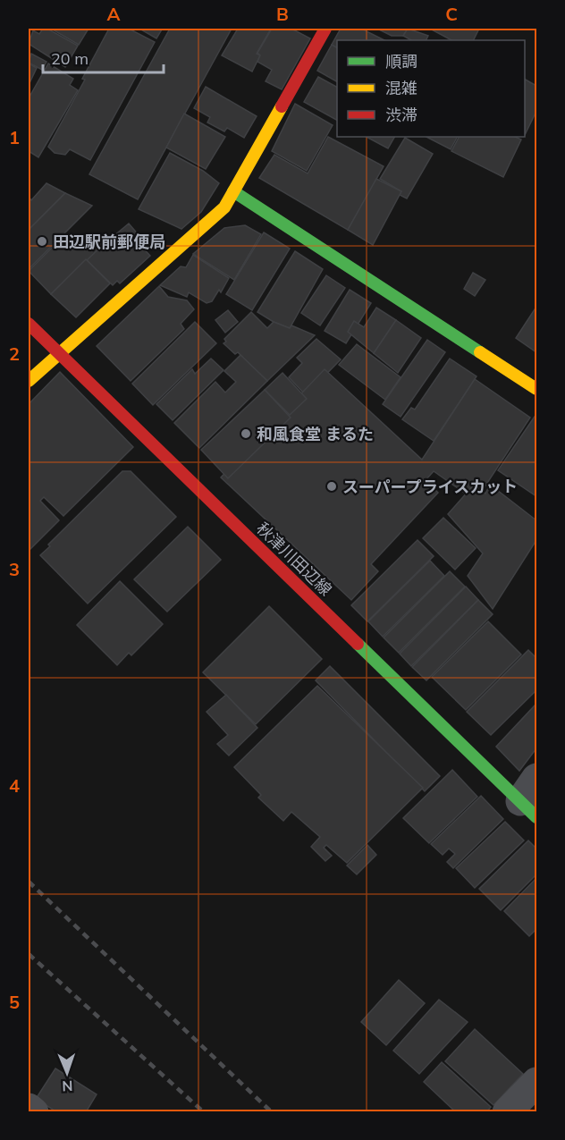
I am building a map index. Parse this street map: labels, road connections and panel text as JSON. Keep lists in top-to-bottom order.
{
  "streets": {
    "street": ["秋津川田辺線"]
  },
  "places": ["田辺駅前郵便局", "和風食堂 まるた", "スーパープライスカット"],
  "legend": ["順調", "混雑", "渋滞"],
  "scale_bar": "20 m",
  "north": "bottom",
  "grid": {
    "columns": ["A", "B", "C"],
    "rows": [
      "1",
      "2",
      "3",
      "4",
      "5"
    ]
  }
}
